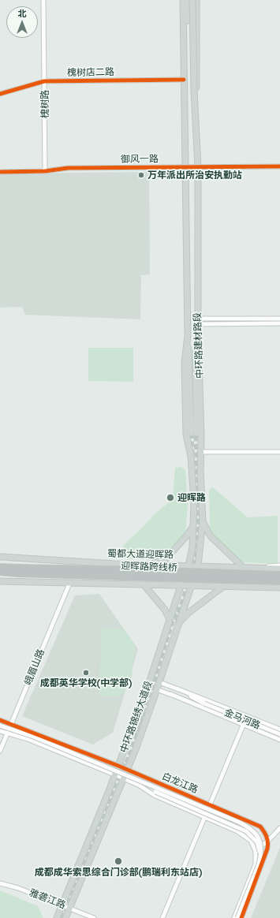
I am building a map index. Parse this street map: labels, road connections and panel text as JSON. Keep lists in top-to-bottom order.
{
  "streets": {
    "highway": ["迎晖路跨线桥"],
    "main road": ["中环路建材路段", "蜀都大道迎晖路", "中环路锦绣大道段"],
    "street": [
      "槐树店二路",
      "槐树路",
      "御风一路",
      "峨眉山路",
      "金马河路",
      "白龙江路",
      "雅砻江路"
    ]
  },
  "crossings": [
    ["槐树店二路", "槐树路"],
    ["槐树路", "御风一路"],
    ["御风一路", "中环路建材路段"],
    ["中环路建材路段", "蜀都大道迎晖路"],
    ["中环路建材路段", "中环路锦绣大道段"],
    ["蜀都大道迎晖路", "中环路锦绣大道段"],
    ["峨眉山路", "白龙江路"],
    ["中环路锦绣大道段", "白龙江路"],
    ["中环路锦绣大道段", "雅砻江路"]
  ],
  "places": [
    "万年派出所治安执勤站",
    "迎晖路",
    "成都英华学校(中学部)",
    "成都成华索思综合门诊部(鹏瑞利东站店)"
  ],
  "north": "top"
}
